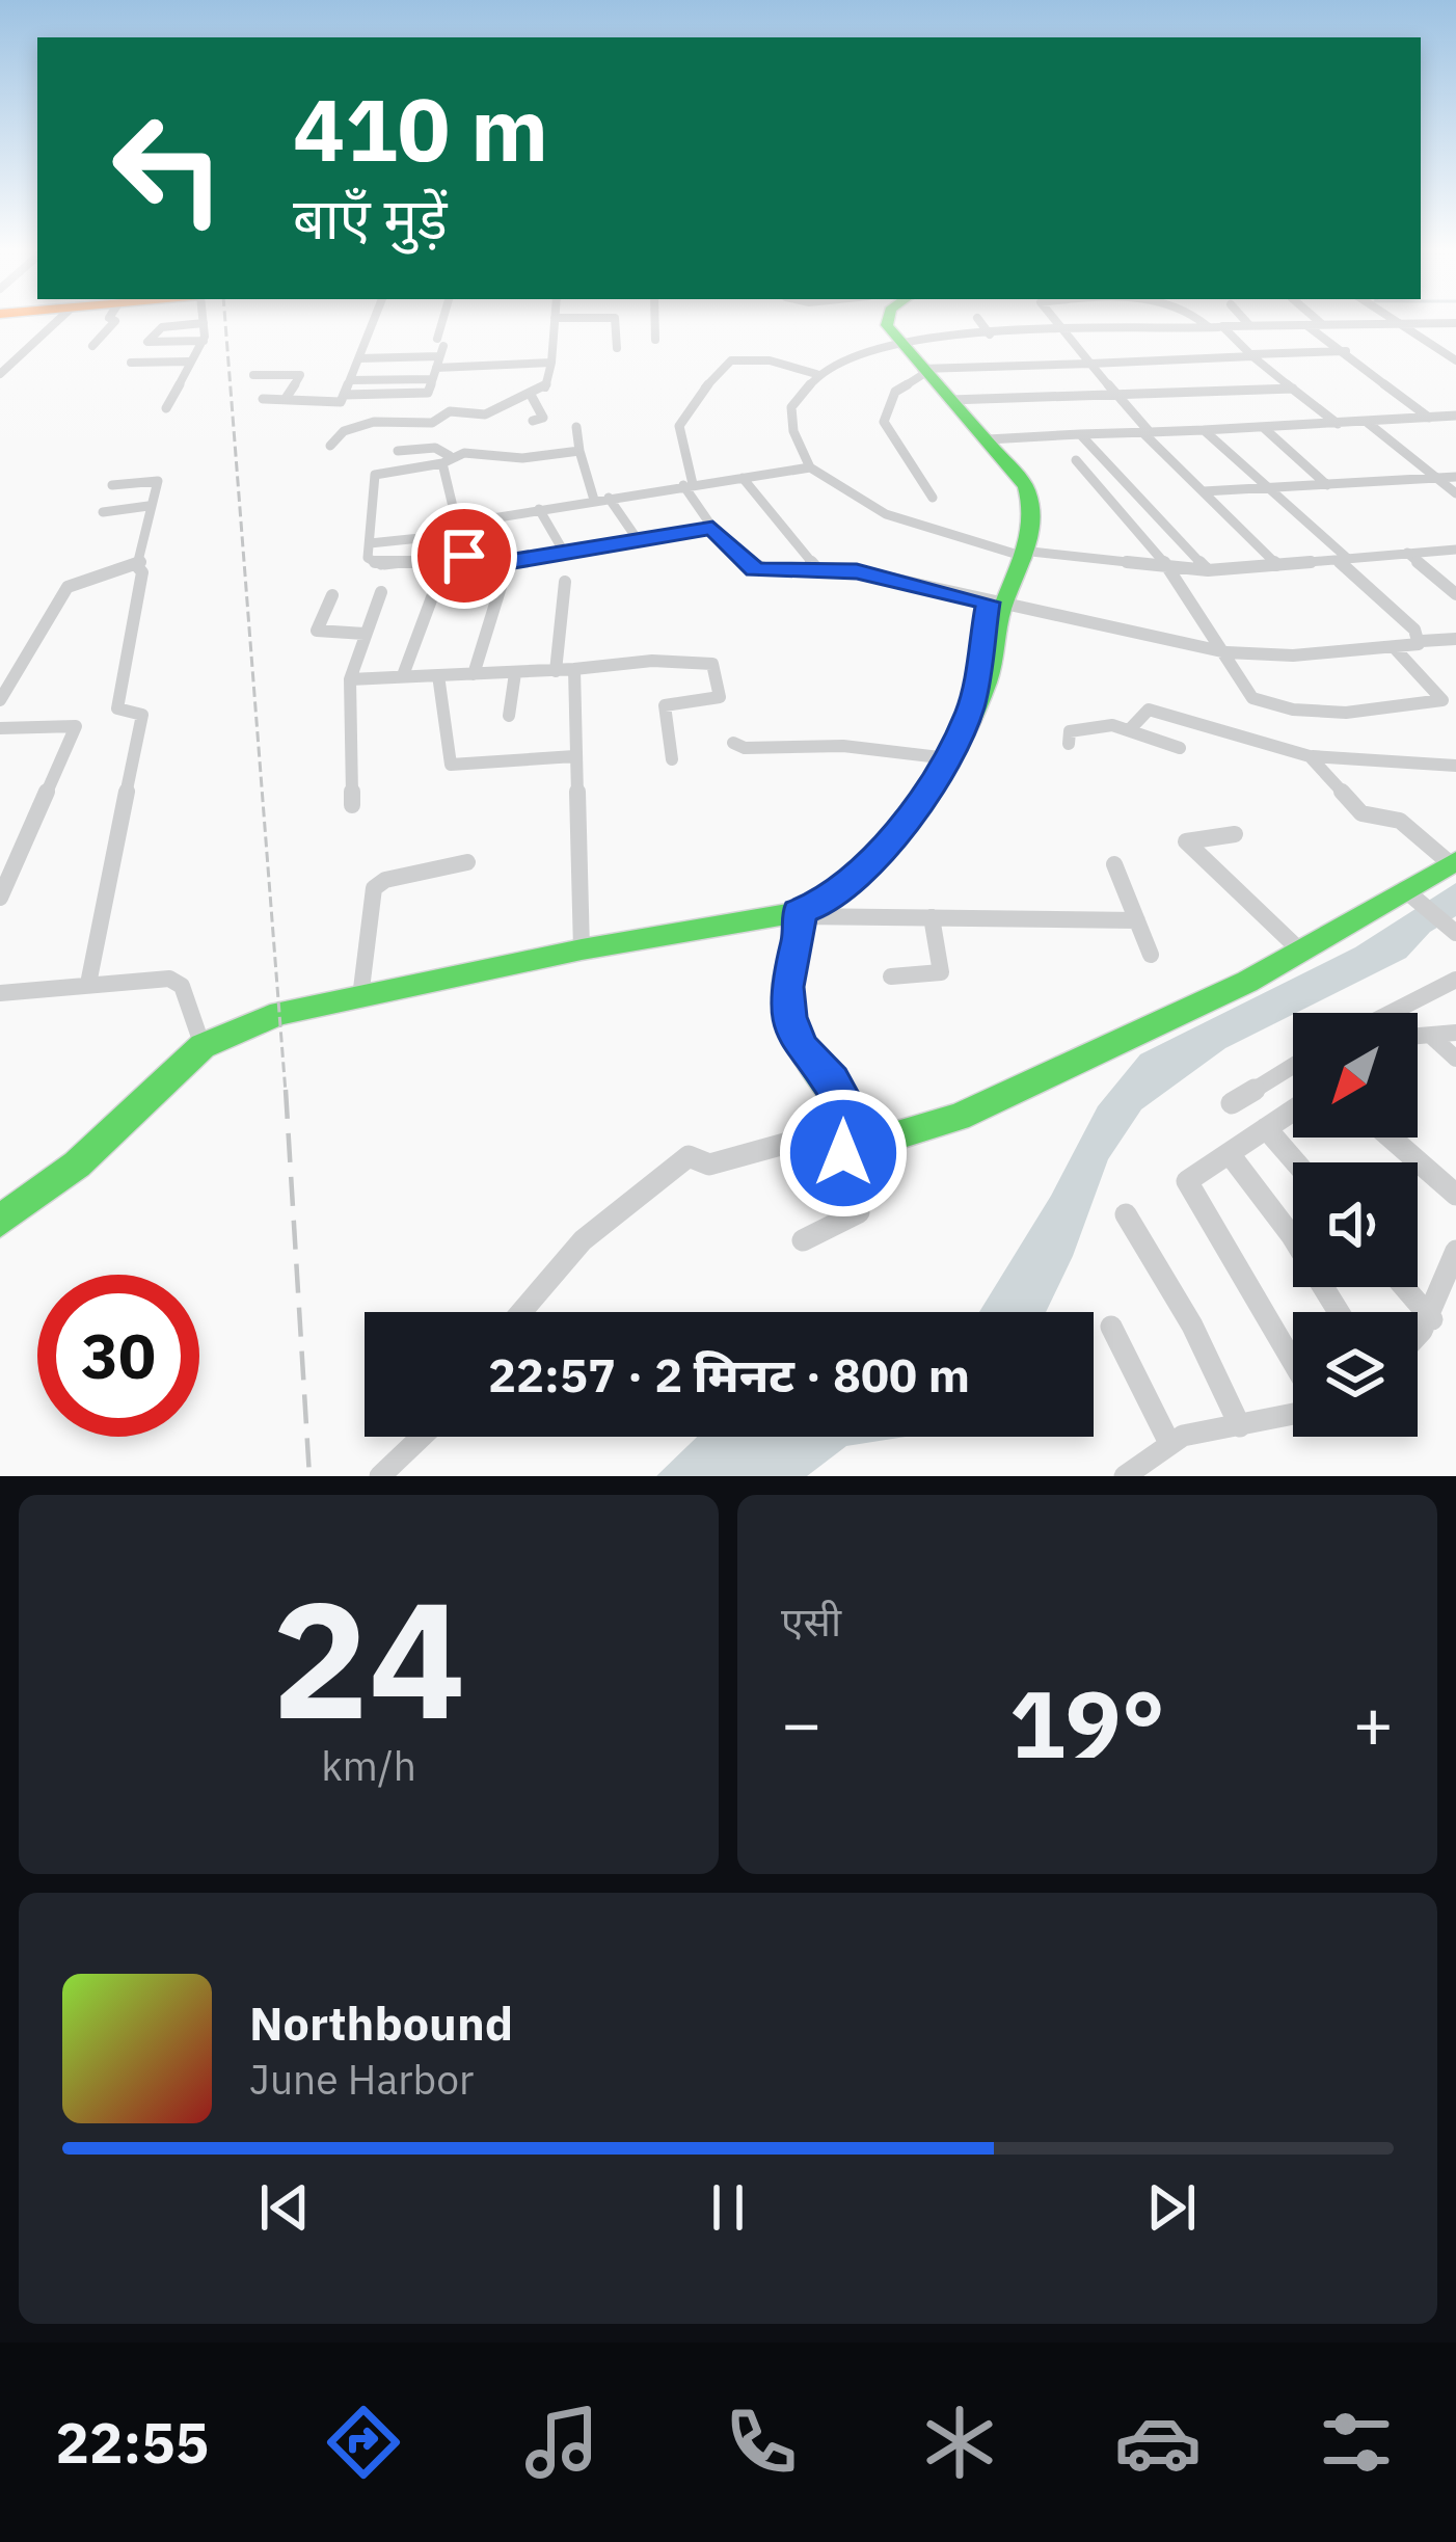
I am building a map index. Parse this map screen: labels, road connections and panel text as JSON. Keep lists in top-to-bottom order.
{
  "north": "bottom left",
  "page": {
    "turn": ["410 m", "बाएँ मुड़ें"],
    "limit": "30",
    "trip": "22:57 · 2 मिनट · 800 m",
    "tile": [
      ["24", "km/h"],
      "एसी"
    ],
    "heat": ["−", "19°", "+"],
    "song": ["Northbound", "June Harbor"],
    "tabs": "22:55"
  }
}
